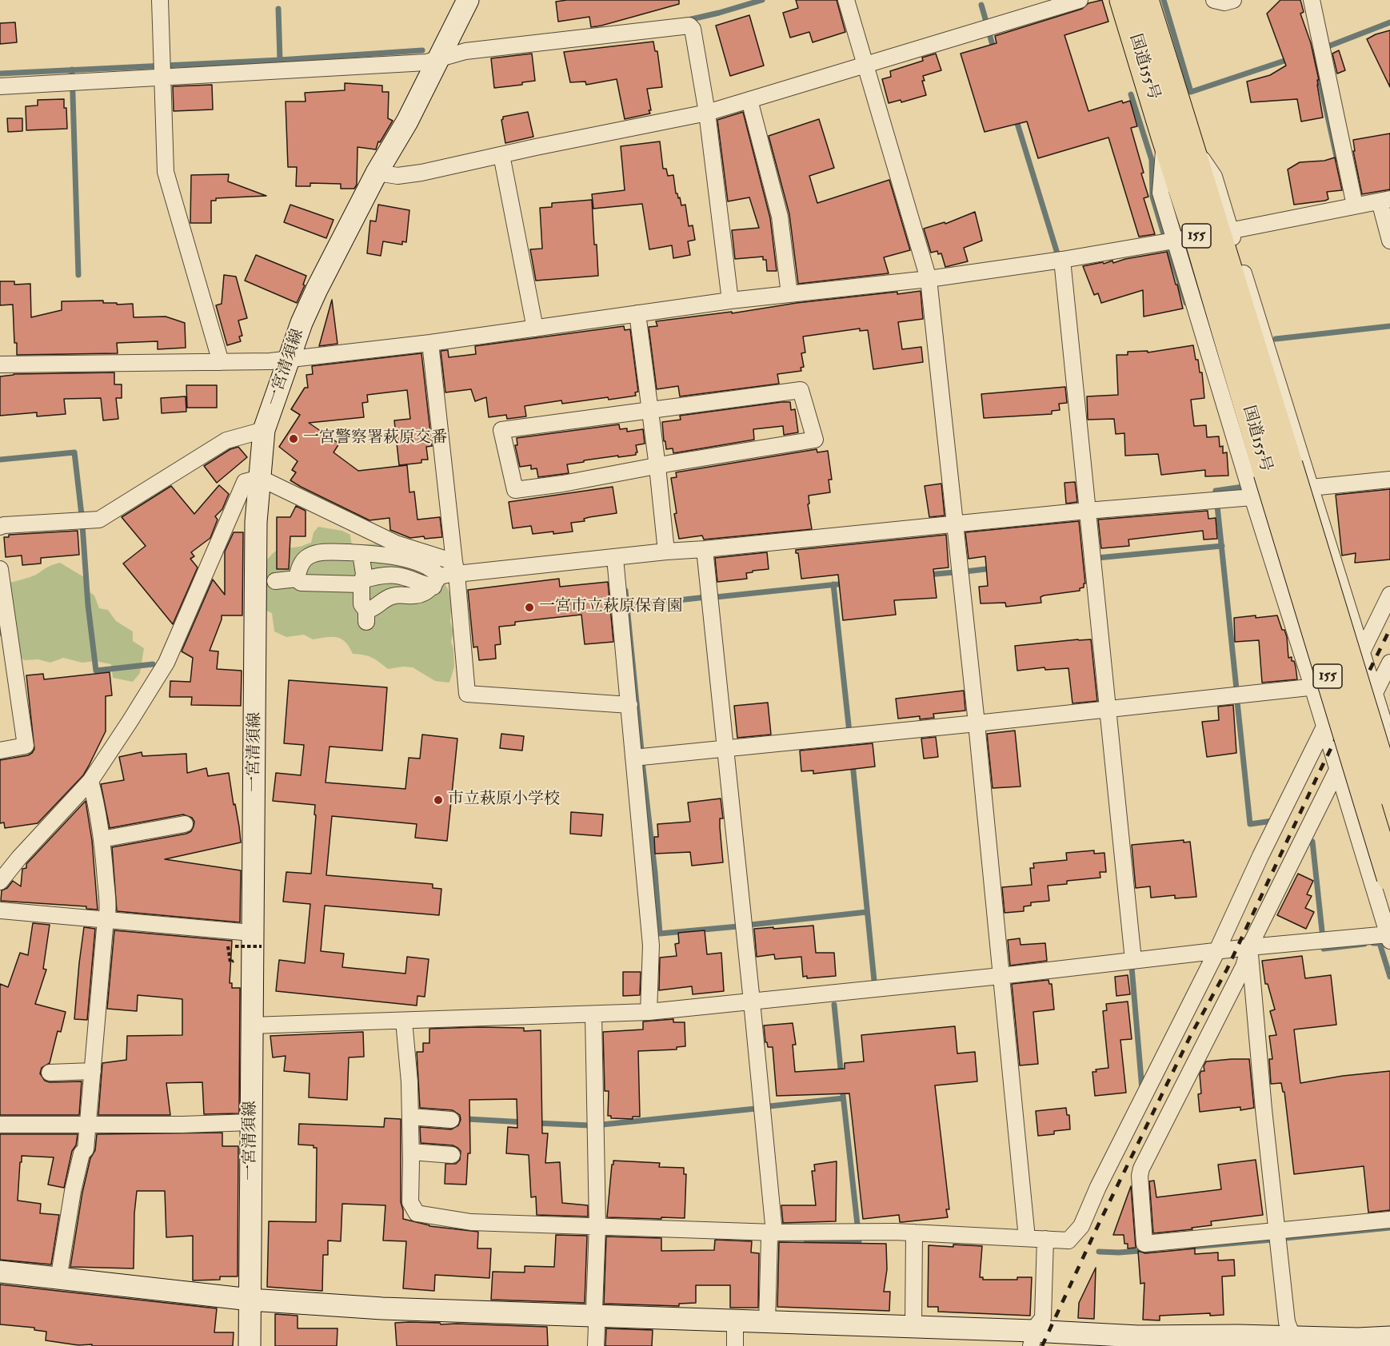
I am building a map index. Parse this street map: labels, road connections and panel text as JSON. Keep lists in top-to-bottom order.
{
  "streets": {
    "highway": ["国道155号", "155"],
    "main road": ["一宮清須線"]
  },
  "places": ["一宮警察署萩原交番", "一宮市立萩原保育園", "市立萩原小学校"]
}
